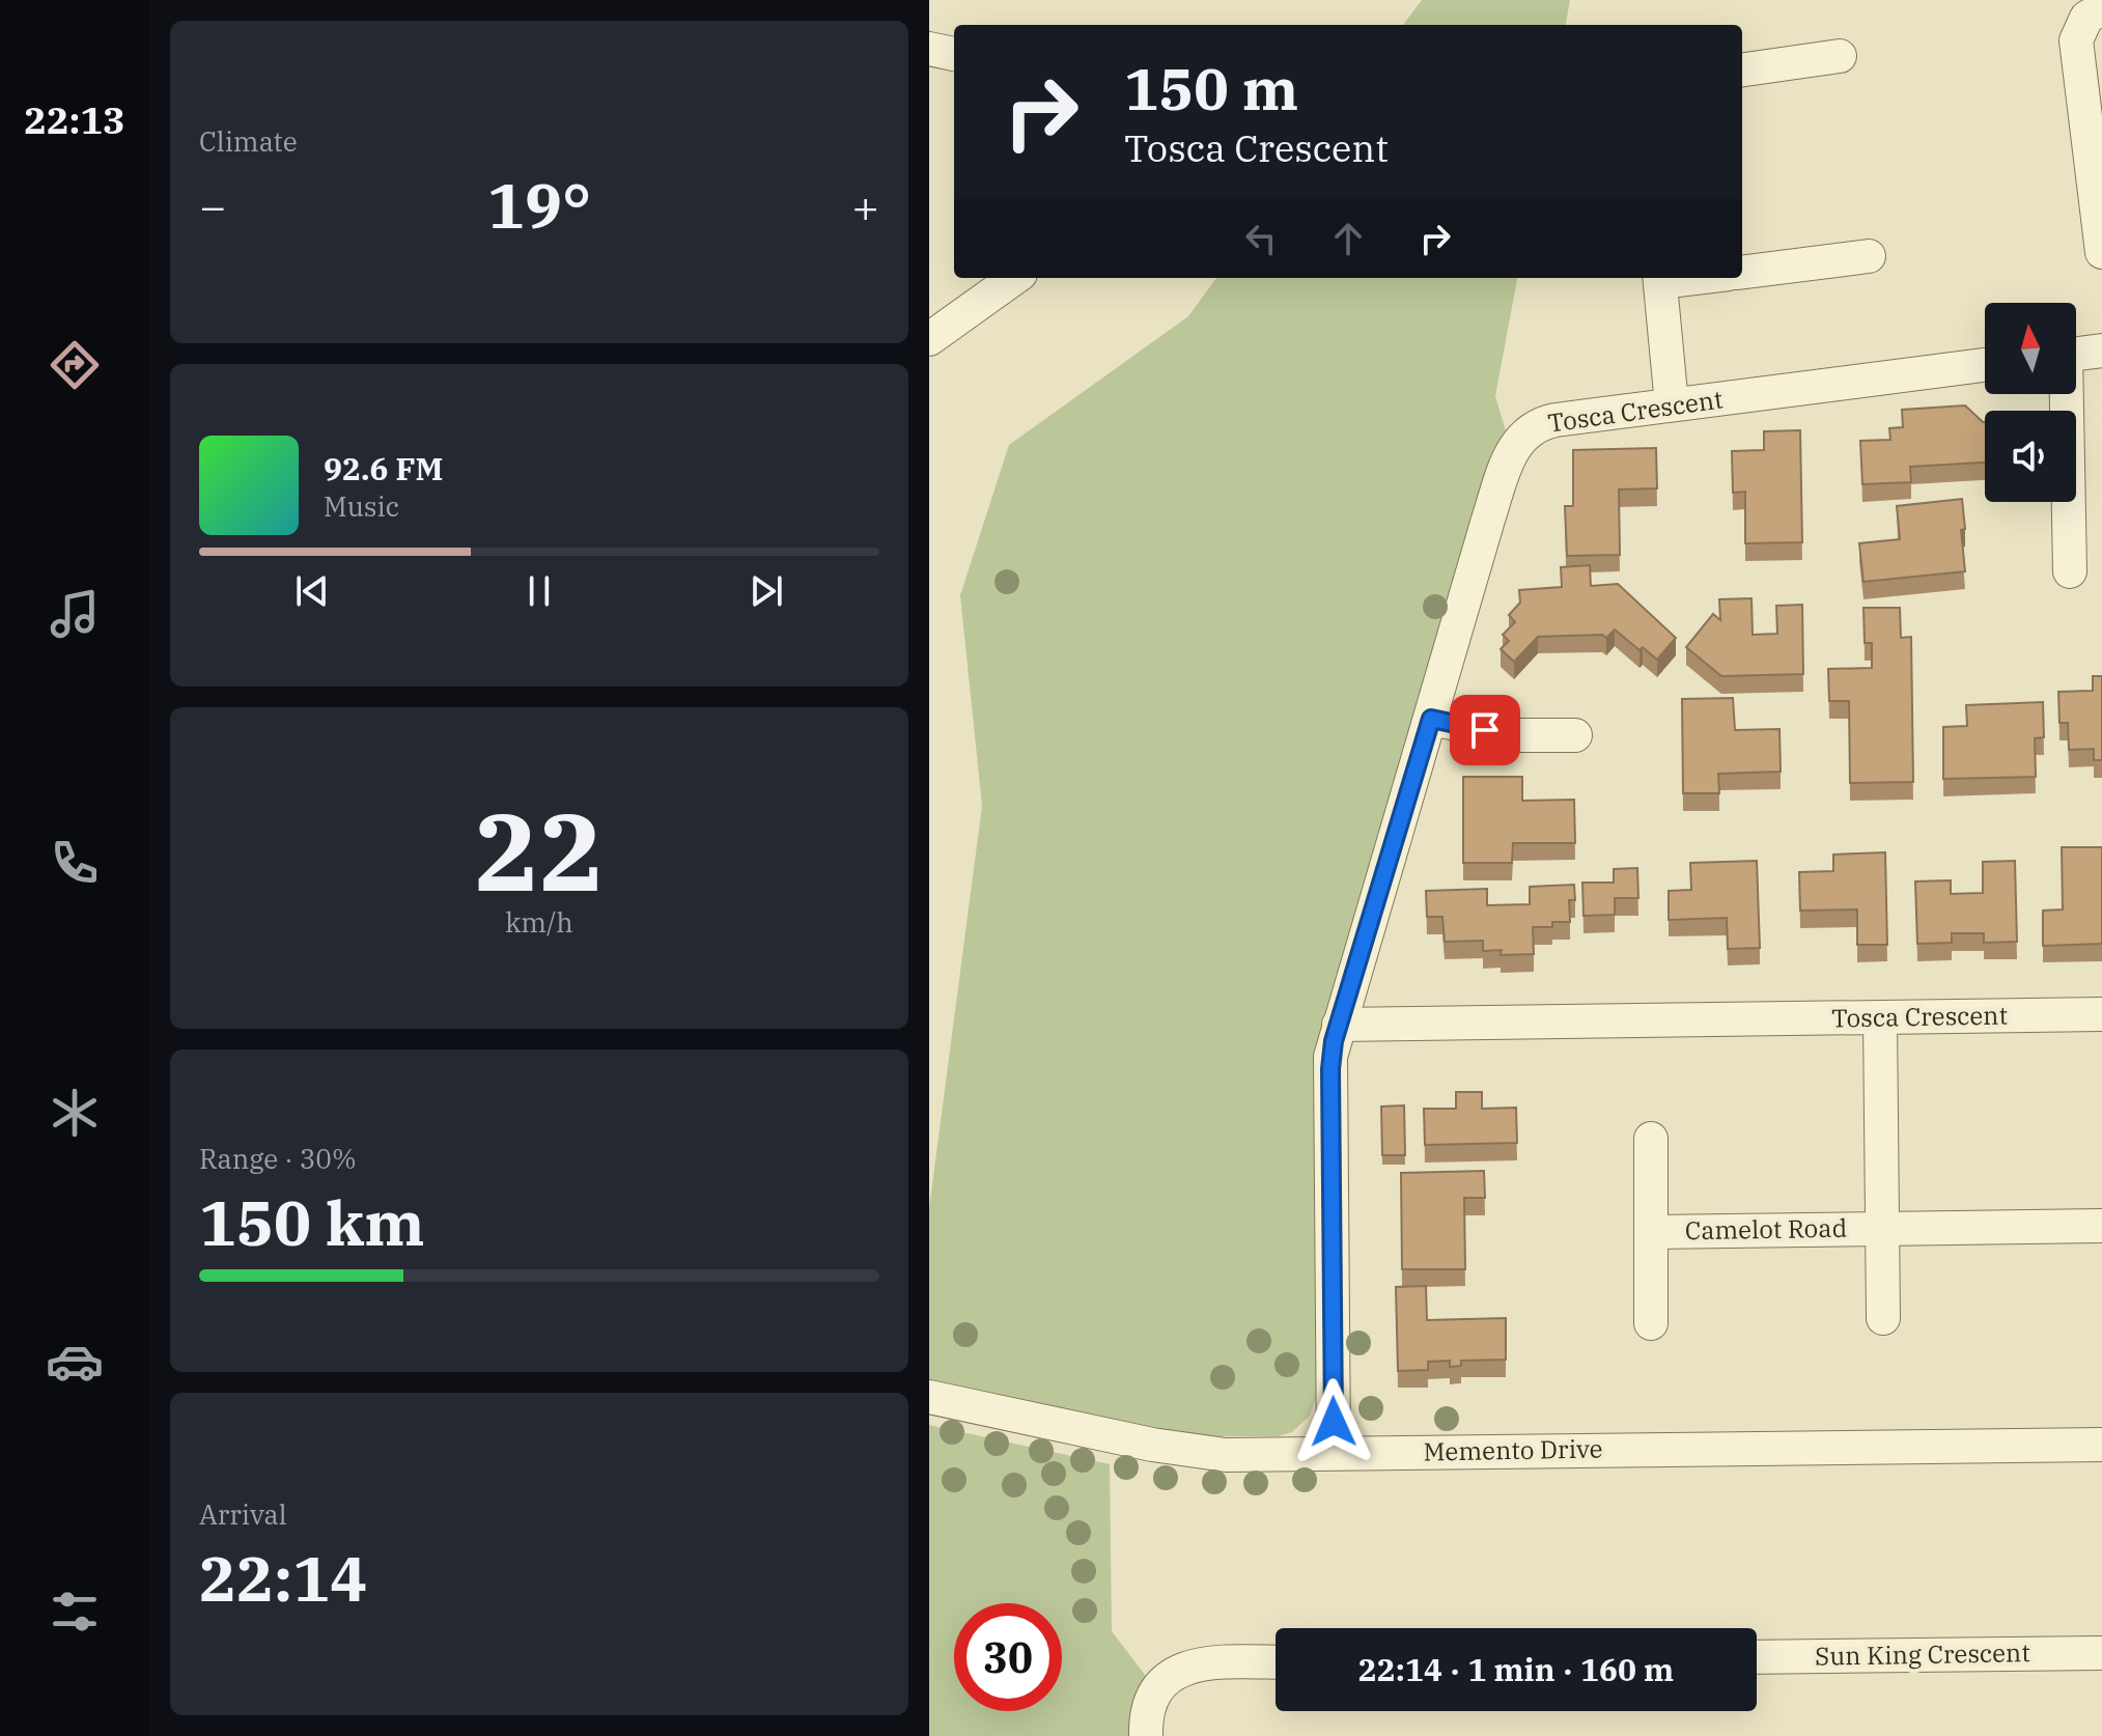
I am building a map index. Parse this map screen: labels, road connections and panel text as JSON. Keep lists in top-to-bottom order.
{
  "streets": {
    "street": [
      "Tosca Crescent",
      "Camelot Road",
      "Memento Drive",
      "Sun King Crescent"
    ]
  },
  "crossings": [
    ["Tosca Crescent", "Camelot Road"],
    ["Tosca Crescent", "Memento Drive"]
  ],
  "north": "top",
  "page": {
    "tabs": "22:13",
    "tile": [
      "Climate",
      ["22", "km/h"],
      ["Range · 30%", "150 km"],
      ["Arrival", "22:14"]
    ],
    "turn": ["150 m", "Tosca Crescent"],
    "heat": ["−", "19°", "+"],
    "song": ["92.6 FM", "Music"],
    "limit": "30",
    "trip": "22:14 · 1 min · 160 m"
  }
}
